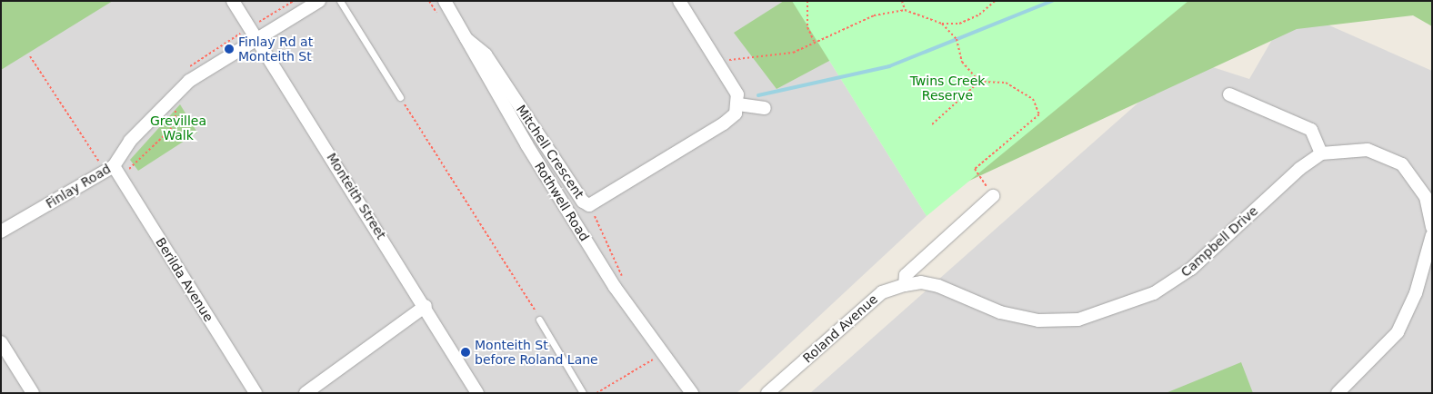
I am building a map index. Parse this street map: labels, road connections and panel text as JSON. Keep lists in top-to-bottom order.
{
  "streets": {
    "street": [
      "Mitchell Crescent",
      "Finlay Road",
      "Monteith Street",
      "Rothwell Road",
      "Campbell Drive",
      "Berilda Avenue",
      "Roland Avenue"
    ]
  },
  "crossings": [
    ["Mitchell Crescent", "Rothwell Road"],
    ["Finlay Road", "Monteith Street"],
    ["Finlay Road", "Berilda Avenue"],
    ["Campbell Drive", "Roland Avenue"]
  ],
  "parks": ["Twins Creek Reserve", "Grevillea Walk"],
  "places": ["Finlay Rd at Monteith St", "Monteith St before Roland Lane"]
}
